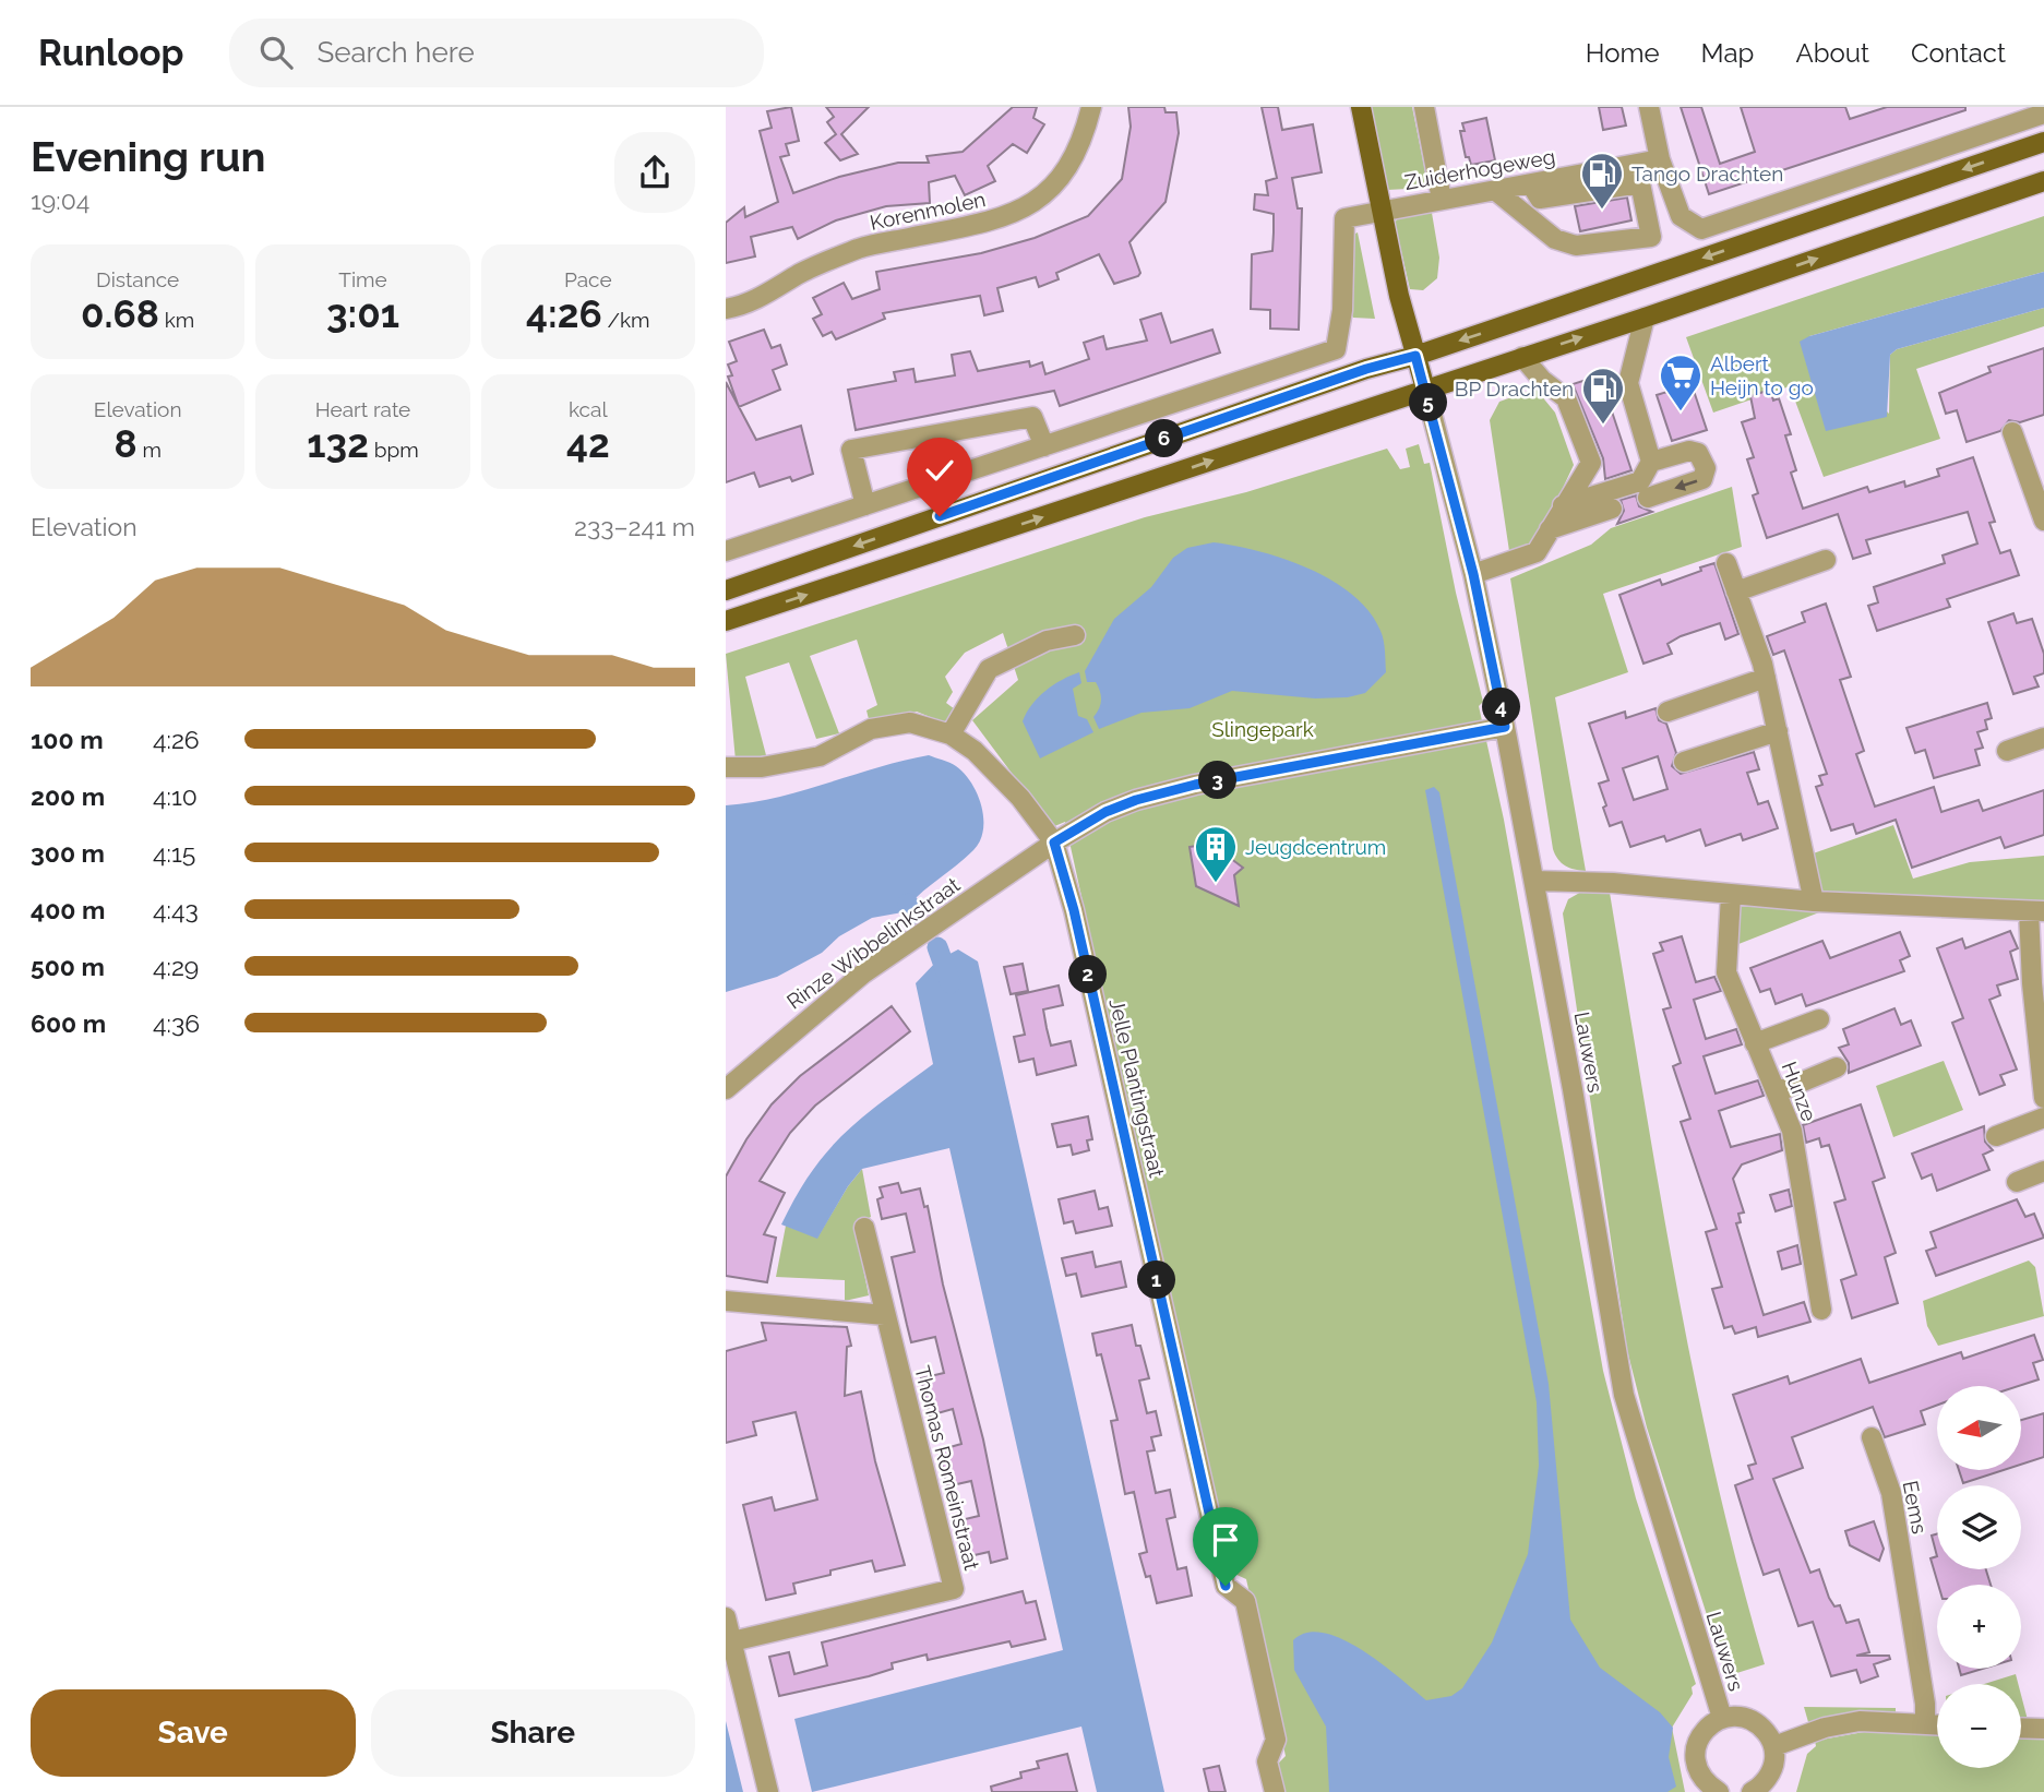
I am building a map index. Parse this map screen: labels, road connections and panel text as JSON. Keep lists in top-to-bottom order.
{
  "streets": {
    "street": [
      "Zuiderhogeweg",
      "Korenmolen",
      "Rinze Wibbelinkstraat",
      "Lauwers",
      "Jelle Plantingstraat",
      "Hunze",
      "Thomas Romeinstraat",
      "Eems"
    ]
  },
  "crossings": [
    ["Rinze Wibbelinkstraat", "Jelle Plantingstraat"]
  ],
  "parks": ["Slingepark"],
  "places": {
    "fuel station": ["Tango Drachten", "BP Drachten"],
    "supermarket": ["Albert Heijn to go"],
    "building": ["Jeugdcentrum"]
  },
  "north": "left",
  "page": {
    "header": "Runloop",
    "search": "Search here",
    "nav": [
      "Home",
      "Map",
      "About",
      "Contact"
    ],
    "heading": ["Evening run", "19:04"],
    "stats": [
      ["Distance", "0.68 km"],
      ["Time", "3:01"],
      ["Pace", "4:26 /km"],
      ["Elevation", "8 m"],
      ["Heart rate", "132 bpm"],
      ["kcal", "42"]
    ],
    "pins": [
      "5",
      "6",
      "4",
      "3",
      "2",
      "1"
    ],
    "chart": ["Elevation", "233–241 m"],
    "list": [
      {
        "name": "100 m",
        "note": "4:26"
      },
      {
        "name": "200 m",
        "note": "4:10"
      },
      {
        "name": "300 m",
        "note": "4:15"
      },
      {
        "name": "400 m",
        "note": "4:43"
      },
      {
        "name": "500 m",
        "note": "4:29"
      },
      {
        "name": "600 m",
        "note": "4:36"
      }
    ],
    "map_buttons": ["+", "−"],
    "buttons": ["Save", "Share"]
  }
}
